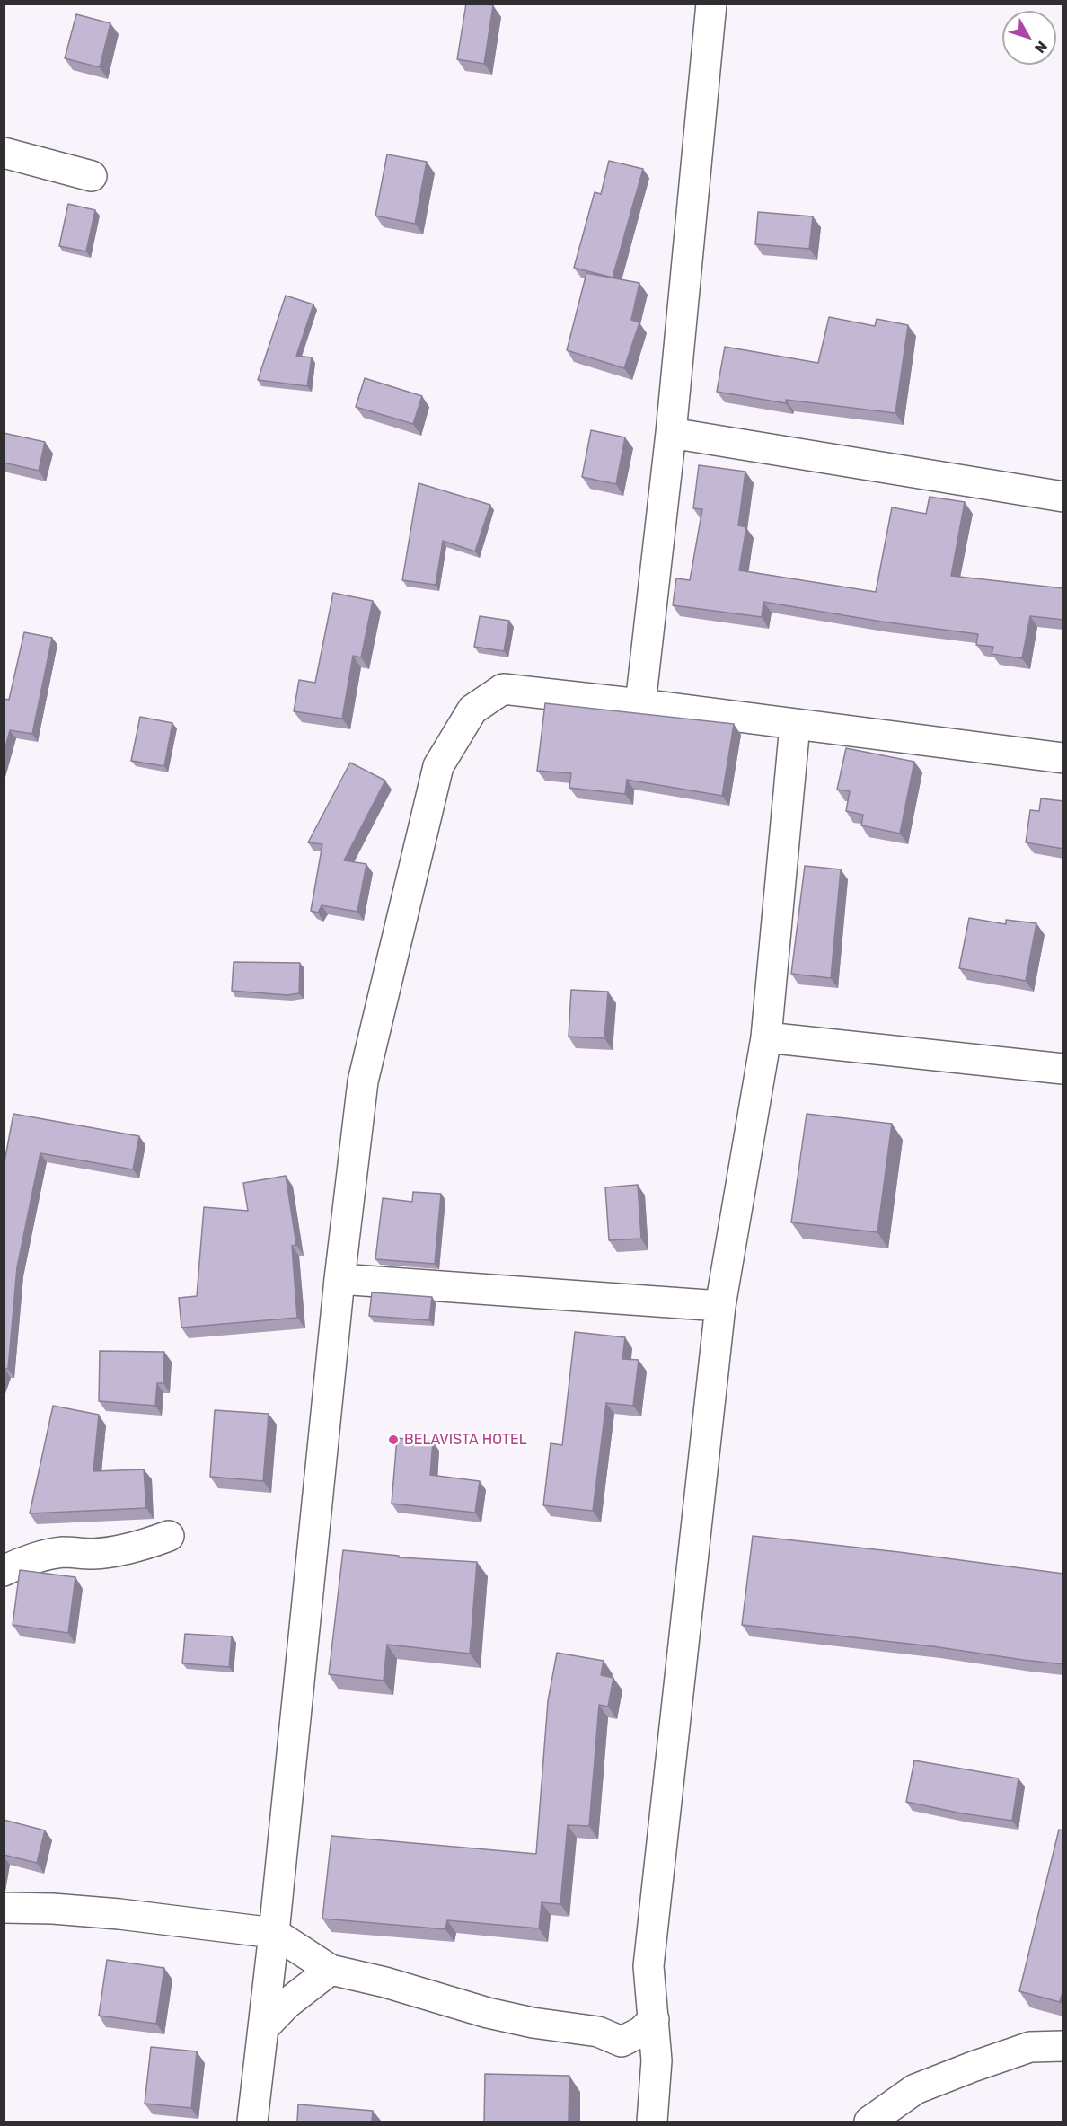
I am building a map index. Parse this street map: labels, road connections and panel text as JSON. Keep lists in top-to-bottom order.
{
  "places": ["BELAVISTA HOTEL"],
  "north": "bottom right"
}
